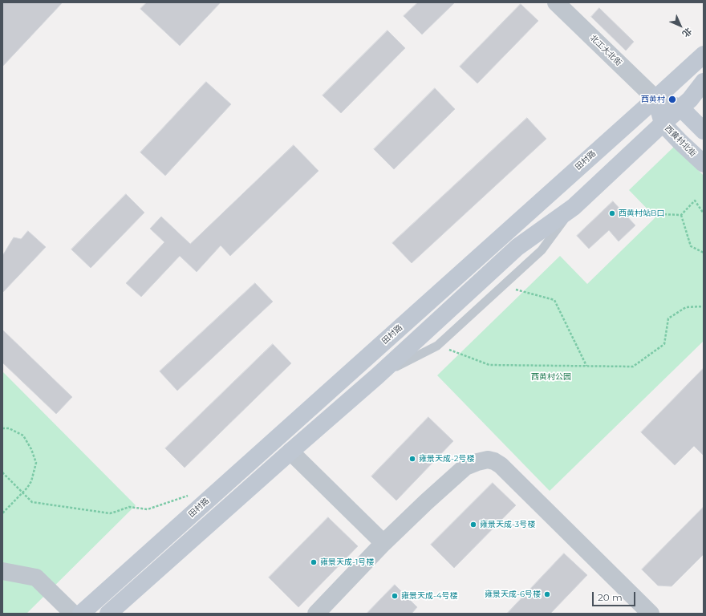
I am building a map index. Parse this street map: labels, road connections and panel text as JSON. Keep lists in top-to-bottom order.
{
  "streets": {
    "main road": ["西黄村北街", "田村路"],
    "street": ["北工大北街"]
  },
  "crossings": [
    ["北工大北街", "西黄村北街"],
    ["北工大北街", "田村路"],
    ["西黄村北街", "田村路"]
  ],
  "parks": ["西黄村公园"],
  "places": [
    "西黄村",
    "西黄村站B口",
    "雍景天成-2号楼",
    "雍景天成-3号楼",
    "雍景天成-1号楼",
    "雍景天成-6号楼",
    "雍景天成-4号楼"
  ],
  "scale_bar": "20 m",
  "north": "bottom right"
}
